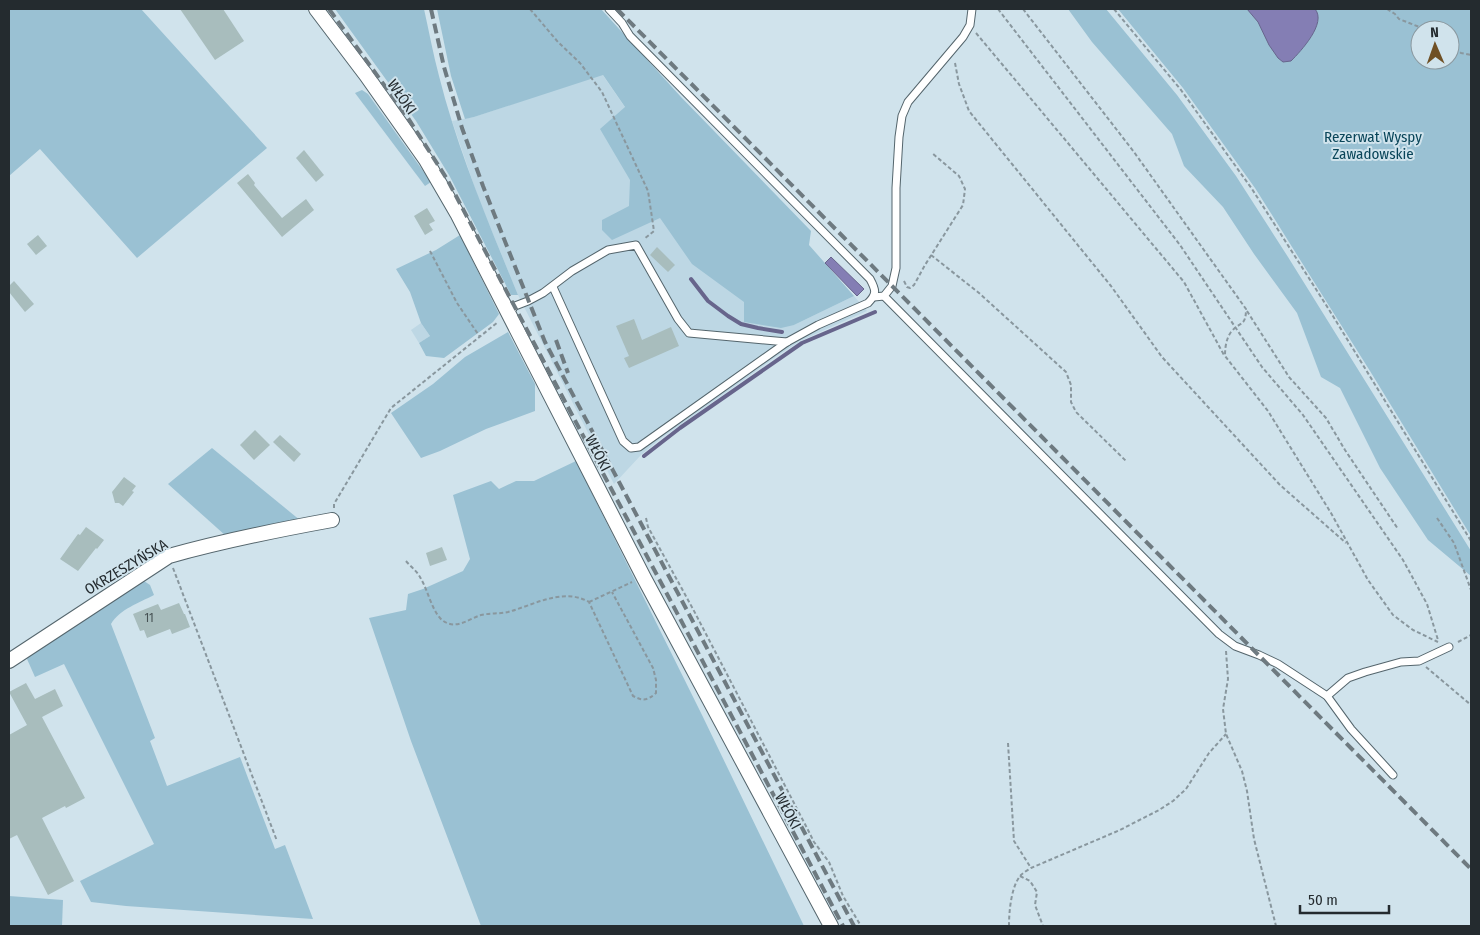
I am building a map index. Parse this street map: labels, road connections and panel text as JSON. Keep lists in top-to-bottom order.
{
  "streets": {
    "street": ["WŁÓKI", "OKRZESZYŃSKA"]
  },
  "parks": ["Rezerwat Wyspy Zawadowskie"],
  "house_numbers": ["11"],
  "scale_bar": "50 m",
  "north": "top"
}
